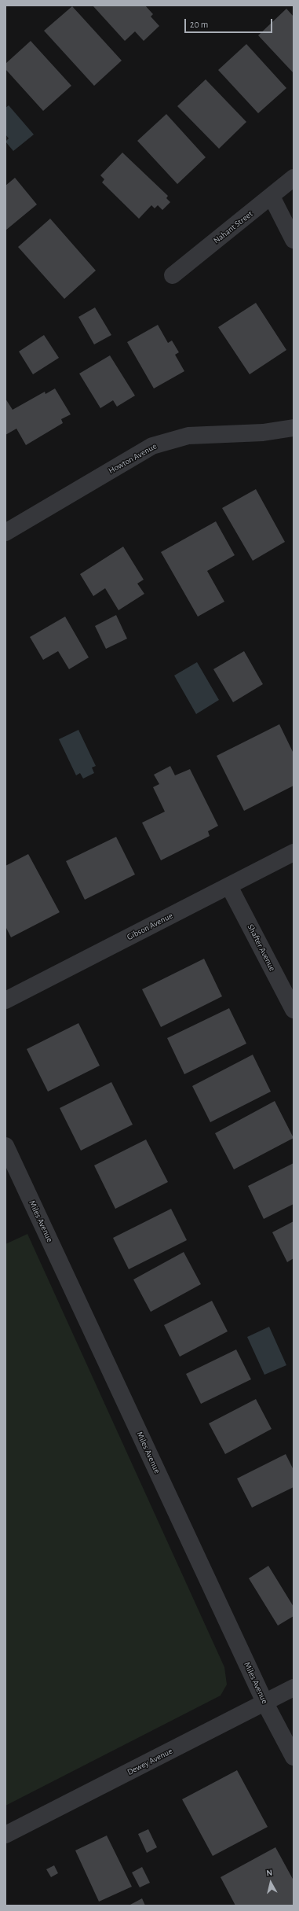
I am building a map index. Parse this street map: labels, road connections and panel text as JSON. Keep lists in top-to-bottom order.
{
  "streets": {
    "street": [
      "Nahant Street",
      "Howton Avenue",
      "Gibson Avenue",
      "Shafter Avenue",
      "Miles Avenue",
      "Dewey Avenue"
    ]
  },
  "crossings": [
    ["Gibson Avenue", "Shafter Avenue"],
    ["Miles Avenue", "Dewey Avenue"]
  ],
  "scale_bar": "20 m",
  "north": "top"
}
